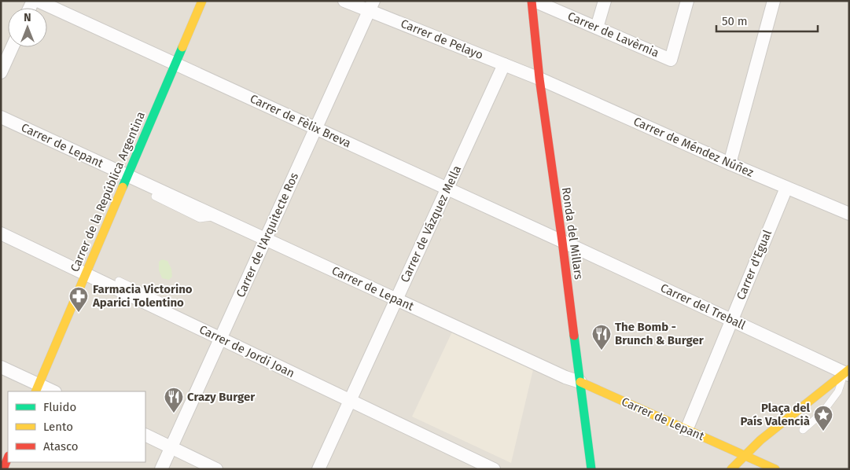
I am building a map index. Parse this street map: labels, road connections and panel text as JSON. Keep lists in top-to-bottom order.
{
  "streets": {
    "street": [
      "Carrer de Lavèrnia",
      "Carrer de Pelayo",
      "Carrer de Fèlix Breva",
      "Carrer de Lepant",
      "Carrer de Méndez Núñez",
      "Carrer de la República Argentina",
      "Carrer de Vázquez Mella",
      "Ronda del Millars",
      "Carrer de l'Arquitecte Ros",
      "Carrer d'Egual",
      "Carrer del Treball",
      "Carrer de Jordi Joan"
    ]
  },
  "crossings": [
    ["Carrer de Lavèrnia", "Ronda del Millars"],
    ["Carrer de Pelayo", "Carrer de Méndez Núñez"],
    ["Carrer de Pelayo", "Carrer de Vázquez Mella"],
    ["Carrer de Pelayo", "Ronda del Millars"],
    ["Carrer de Pelayo", "Carrer de l'Arquitecte Ros"],
    ["Carrer de Fèlix Breva", "Carrer de la República Argentina"],
    ["Carrer de Fèlix Breva", "Carrer de Vázquez Mella"],
    ["Carrer de Fèlix Breva", "Ronda del Millars"],
    ["Carrer de Fèlix Breva", "Carrer de l'Arquitecte Ros"],
    ["Carrer de Fèlix Breva", "Carrer del Treball"],
    ["Carrer de Lepant", "Carrer de la República Argentina"],
    ["Carrer de Lepant", "Carrer de Vázquez Mella"],
    ["Carrer de Lepant", "Ronda del Millars"],
    ["Carrer de Lepant", "Carrer de l'Arquitecte Ros"],
    ["Carrer de Lepant", "Carrer d'Egual"],
    ["Carrer de Méndez Núñez", "Ronda del Millars"],
    ["Carrer de Méndez Núñez", "Carrer d'Egual"],
    ["Carrer de la República Argentina", "Carrer de Jordi Joan"],
    ["Carrer de Vázquez Mella", "Carrer de Jordi Joan"],
    ["Ronda del Millars", "Carrer del Treball"],
    ["Carrer de l'Arquitecte Ros", "Carrer de Jordi Joan"],
    ["Carrer d'Egual", "Carrer del Treball"]
  ],
  "places": {
    "pharmacy": ["Farmacia Victorino Aparici Tolentino"],
    "restaurant": ["The Bomb - Brunch & Burger", "Crazy Burger"],
    "place": ["Plaça del País Valencià"]
  },
  "legend": ["Fluido", "Lento", "Atasco"],
  "scale_bar": "50 m",
  "north": "top"
}
